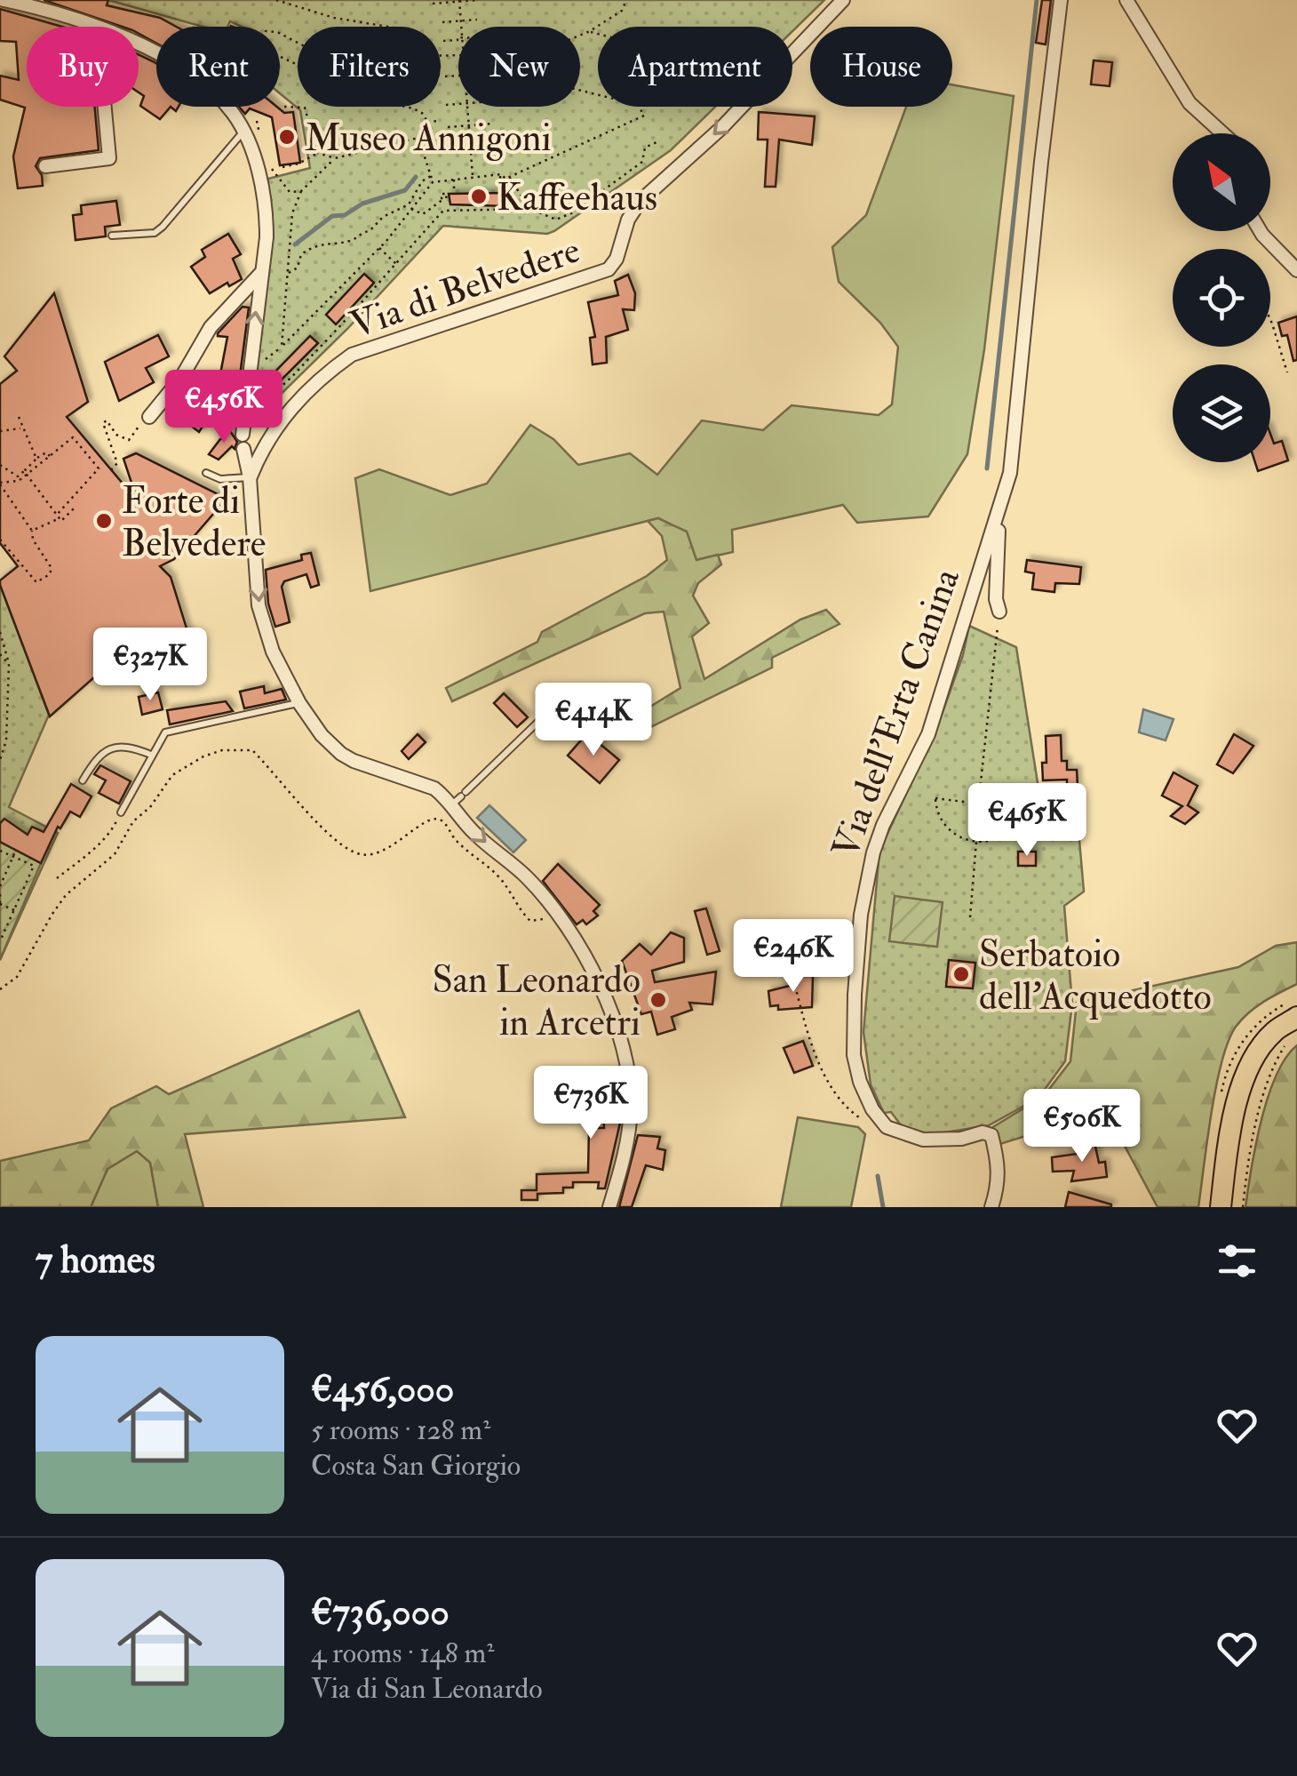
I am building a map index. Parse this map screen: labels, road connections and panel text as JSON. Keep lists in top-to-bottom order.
{
  "streets": {
    "street": ["Via di Belvedere", "Via dell'Erta Canina"]
  },
  "one_way": ["Via di Belvedere"],
  "places": [
    "Museo Annigoni",
    "Kaffeehaus",
    "Forte di Belvedere",
    "Serbatoio dell'Acquedotto",
    "San Leonardo in Arcetri"
  ],
  "north": "top left",
  "page": {
    "chip": [
      "Buy",
      "Rent",
      "Filters",
      "New",
      "Apartment",
      "House"
    ],
    "price": [
      "€456K",
      "€327K",
      "€414K",
      "€465K",
      "€246K",
      "€736K",
      "€506K"
    ],
    "heading": "7 homes",
    "list": [
      {
        "name": "€456,000",
        "note": "5 rooms · 128 m² · Costa San Giorgio"
      },
      {
        "name": "€736,000",
        "note": "4 rooms · 148 m² · Via di San Leonardo"
      }
    ]
  }
}
